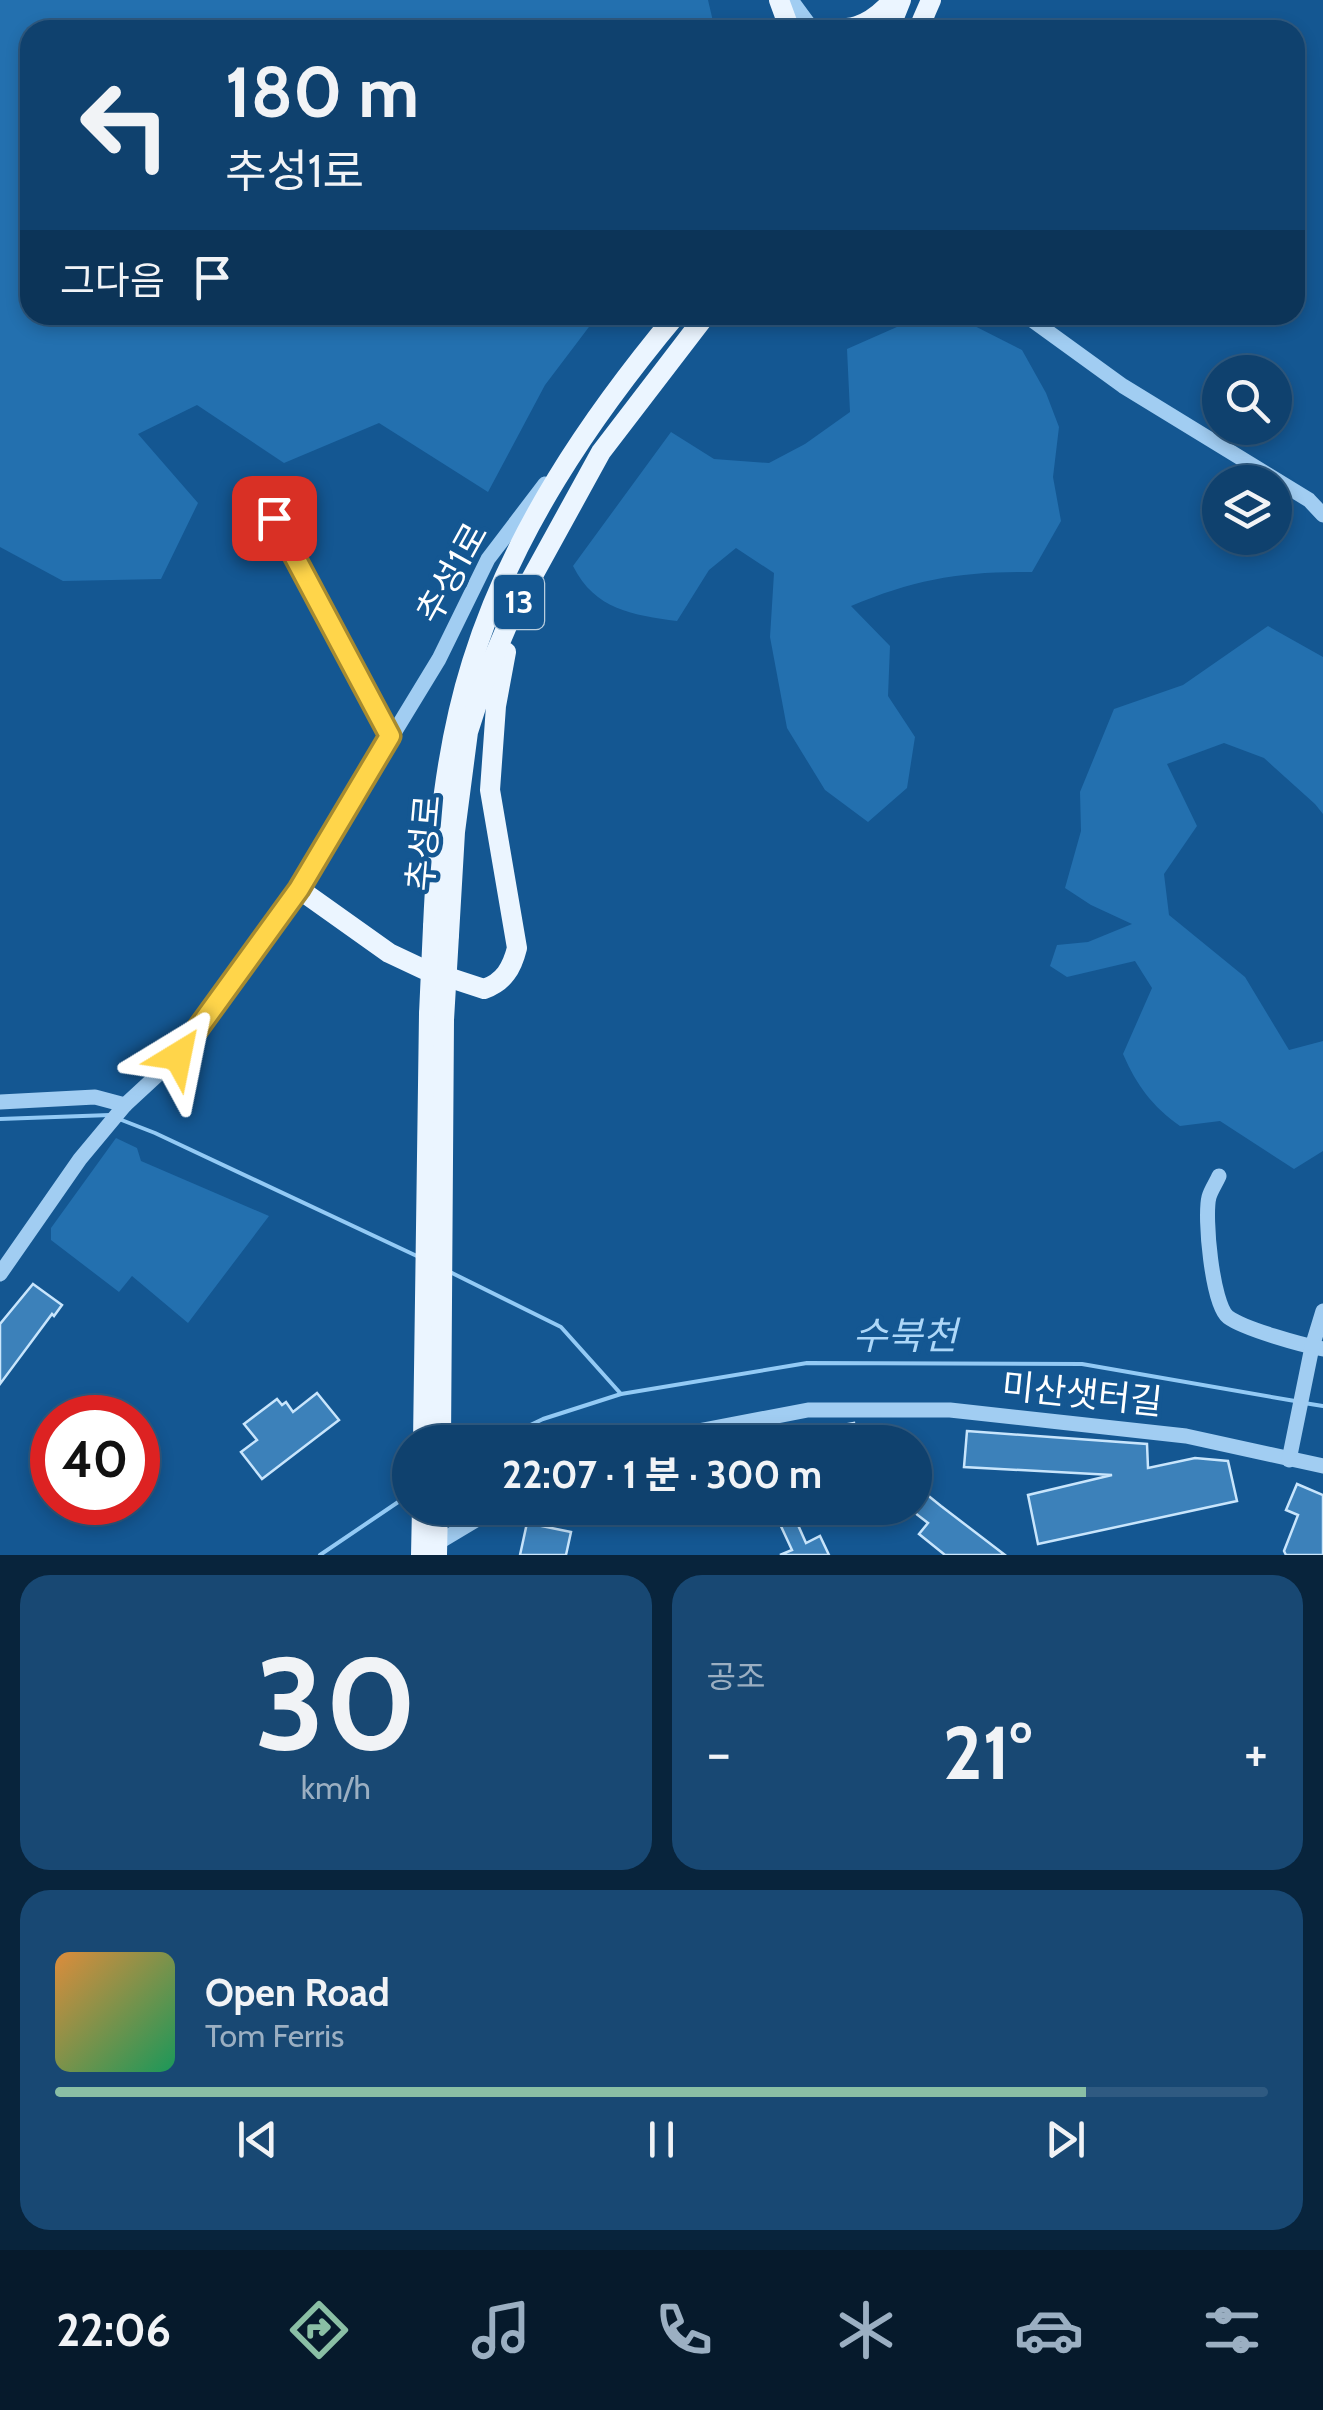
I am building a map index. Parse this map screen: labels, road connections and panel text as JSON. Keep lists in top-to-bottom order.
{
  "streets": {
    "main road": ["13", "추성로"],
    "street": ["추성1로", "미산샛터길"]
  },
  "crossings": [
    ["추성1로", "추성로"]
  ],
  "water": ["수북천"],
  "page": {
    "turn": ["180 m", "추성1로"],
    "then": "그다음",
    "limit": "40",
    "trip": "22:07 · 1 분 · 300 m",
    "tile": [
      ["30", "km/h"],
      "공조"
    ],
    "heat": ["−", "21°", "+"],
    "song": ["Open Road", "Tom Ferris"],
    "tabs": "22:06"
  }
}
